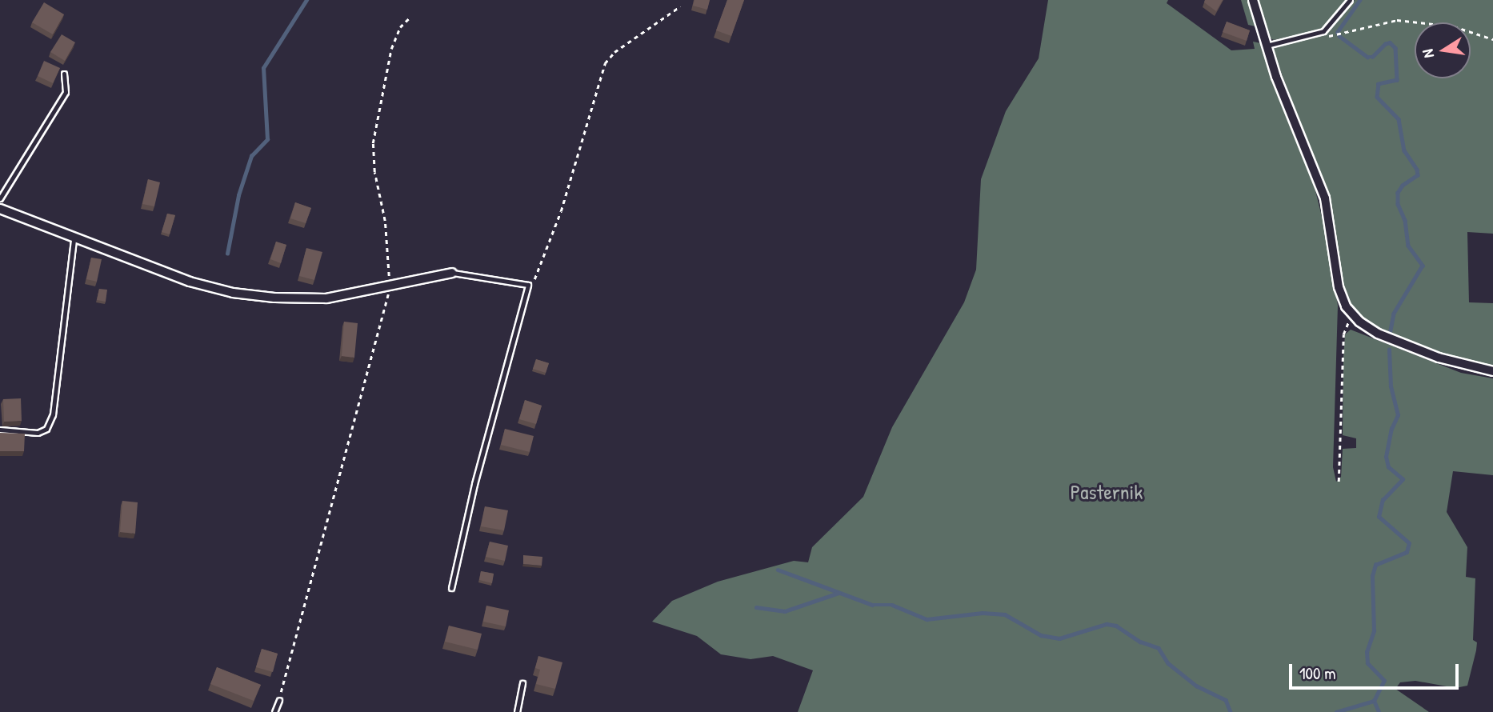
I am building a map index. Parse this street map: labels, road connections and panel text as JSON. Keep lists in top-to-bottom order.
{
  "parks": ["Pasternik"],
  "scale_bar": "100 m",
  "north": "left"
}
